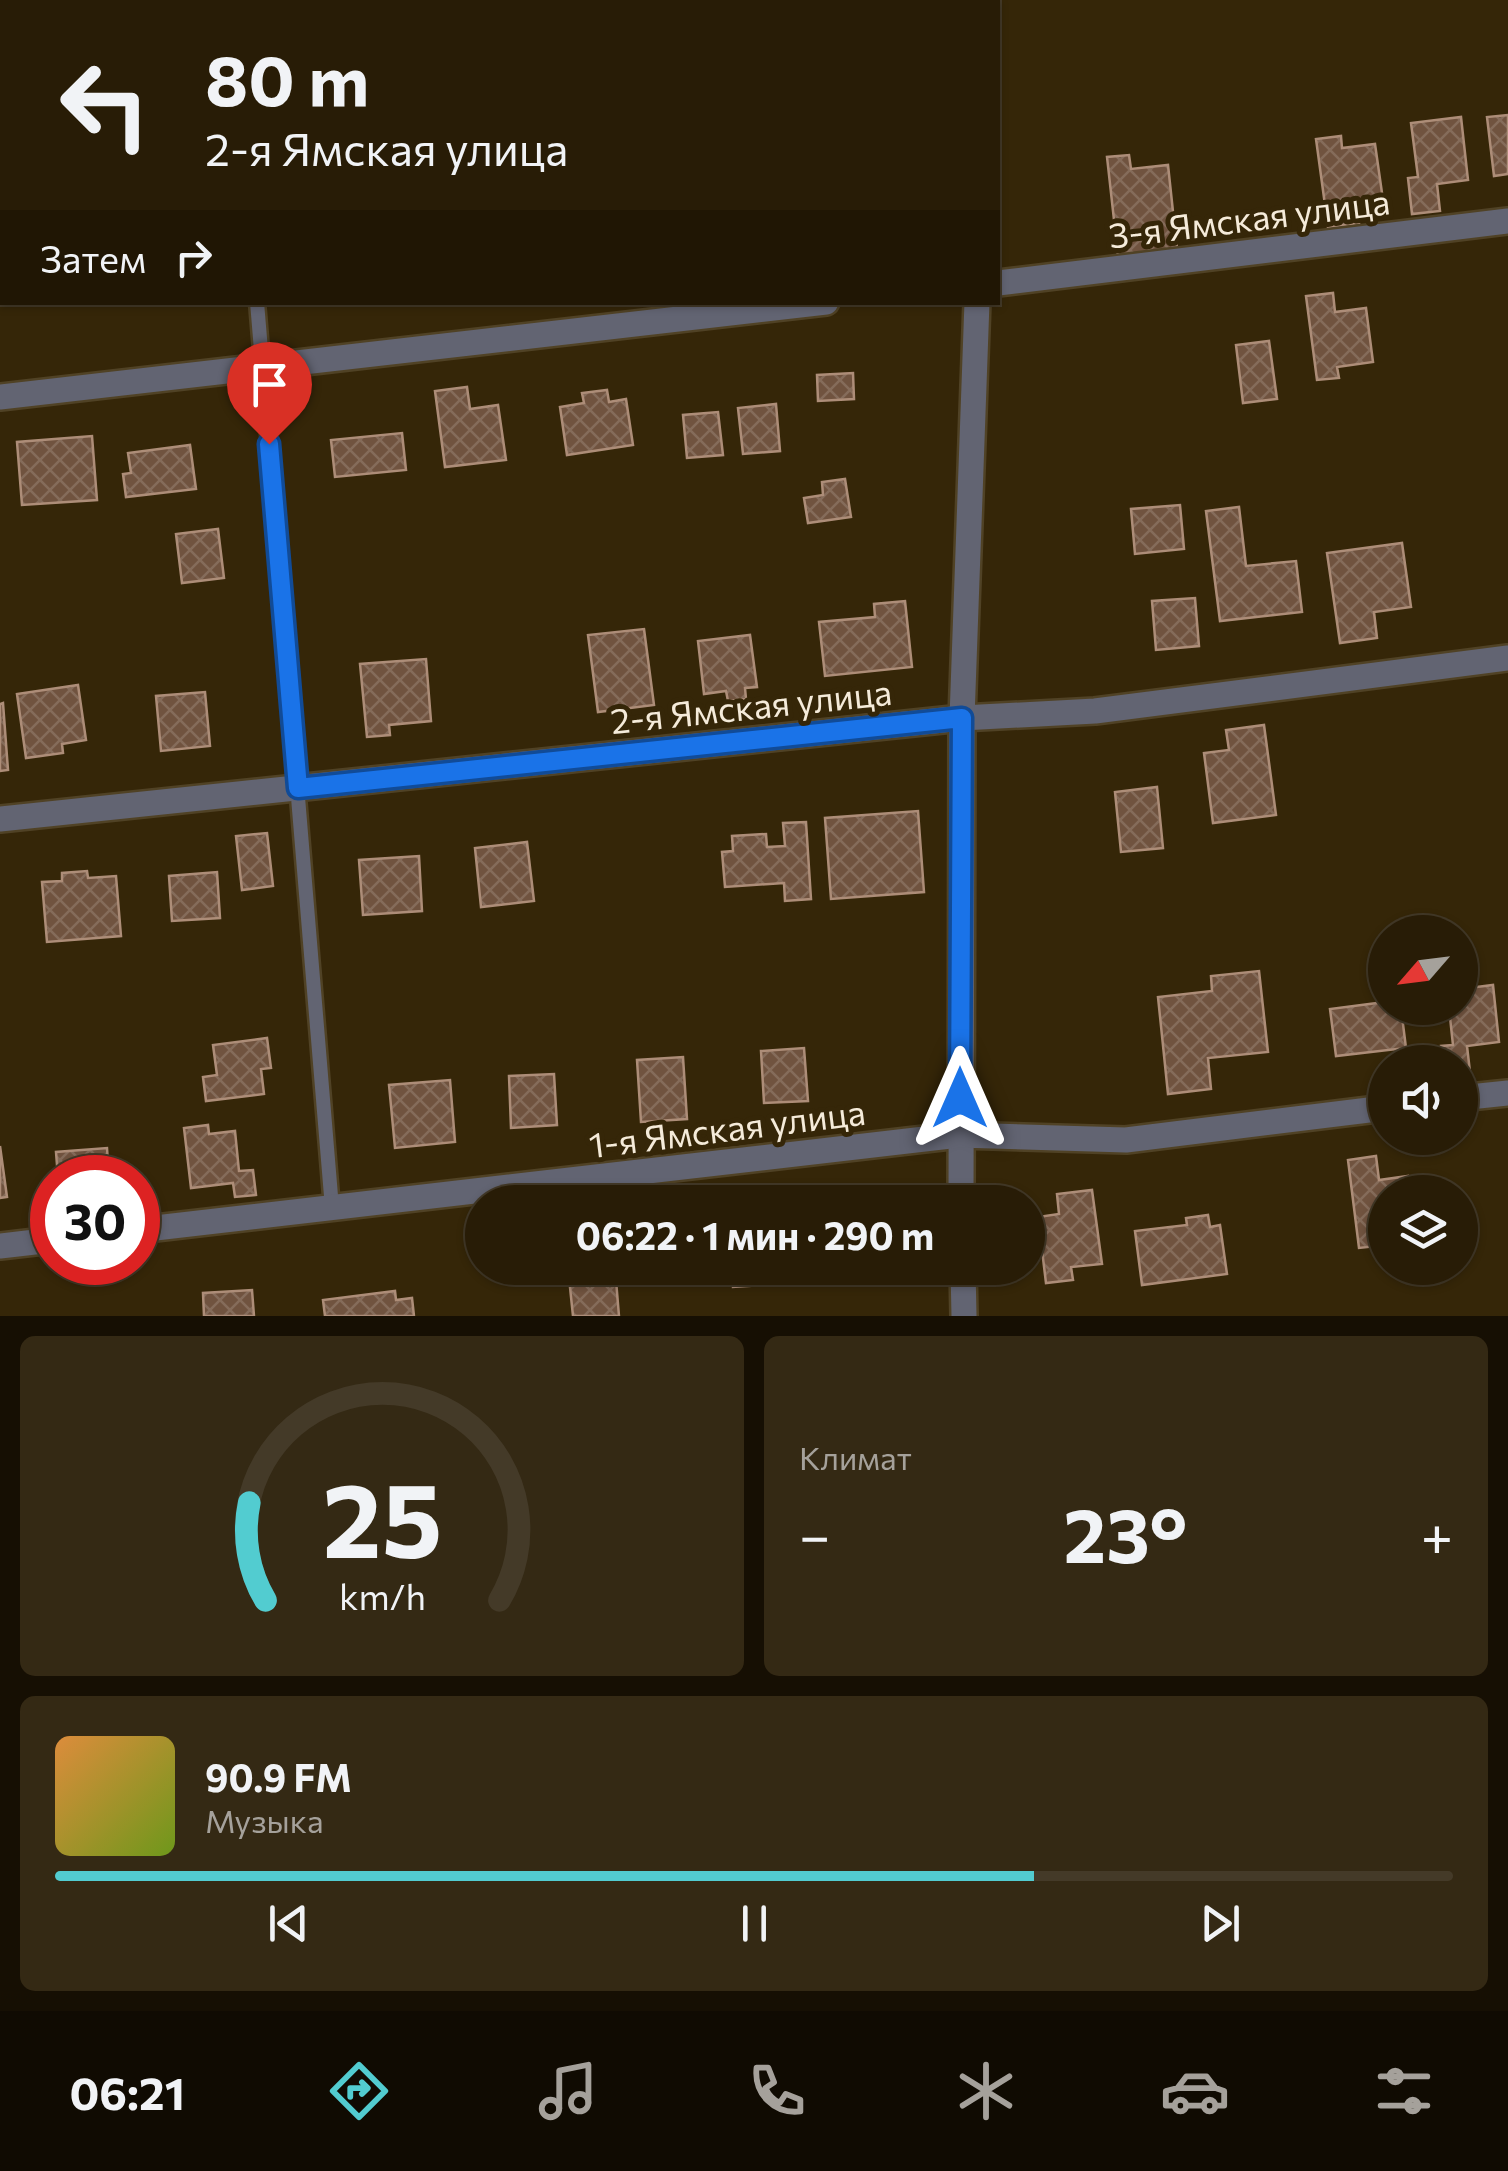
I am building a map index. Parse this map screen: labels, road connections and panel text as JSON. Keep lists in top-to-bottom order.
{
  "streets": {
    "street": ["3-я Ямская улица", "2-я Ямская улица", "1-я Ямская улица"]
  },
  "north": "bottom left",
  "page": {
    "turn": ["80 m", "2-я Ямская улица"],
    "then": "Затем",
    "limit": "30",
    "trip": "06:22 · 1 мин · 290 m",
    "tile": "Климат",
    "heat": ["−", "23°", "+"],
    "song": ["90.9 FM", "Музыка"],
    "tabs": "06:21",
    "gauge": ["25", "km/h"]
  }
}
